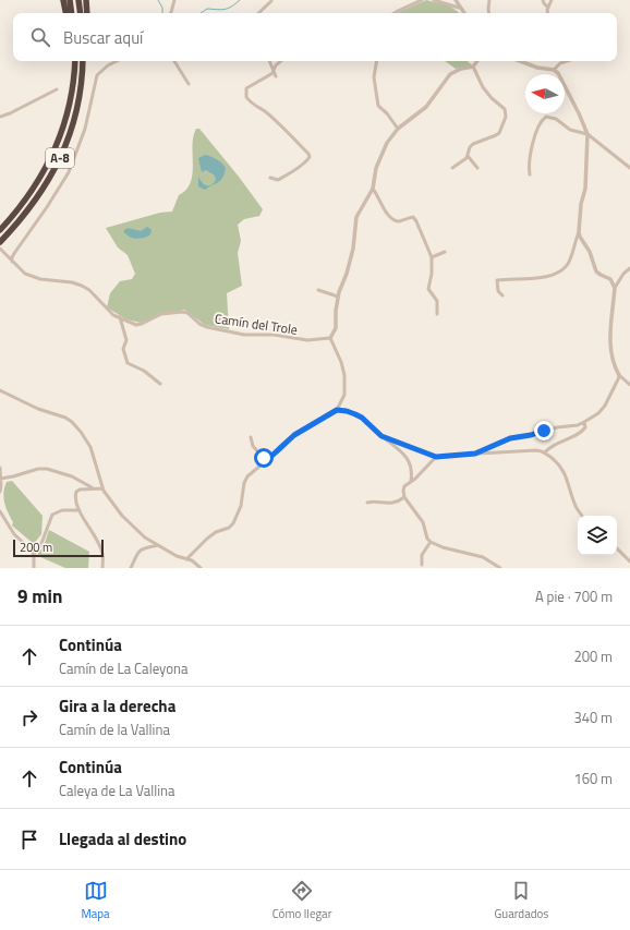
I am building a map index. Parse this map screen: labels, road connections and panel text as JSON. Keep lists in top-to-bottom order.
{
  "streets": {
    "highway": ["A-8"],
    "street": ["Camín del Trole"]
  },
  "scale_bar": "200 m",
  "north": "left",
  "page": {
    "search": "Buscar aquí",
    "scale": "200 m",
    "heading": ["9 min", "A pie · 700 m"],
    "list": [
      ["Continúa", "Camín de La Caleyona", "200 m"],
      ["Gira a la derecha", "Camín de la Vallina", "340 m"],
      ["Continúa", "Caleya de La Vallina", "160 m"],
      "Llegada al destino"
    ],
    "nav": ["Mapa", "Cómo llegar", "Guardados"]
  }
}
